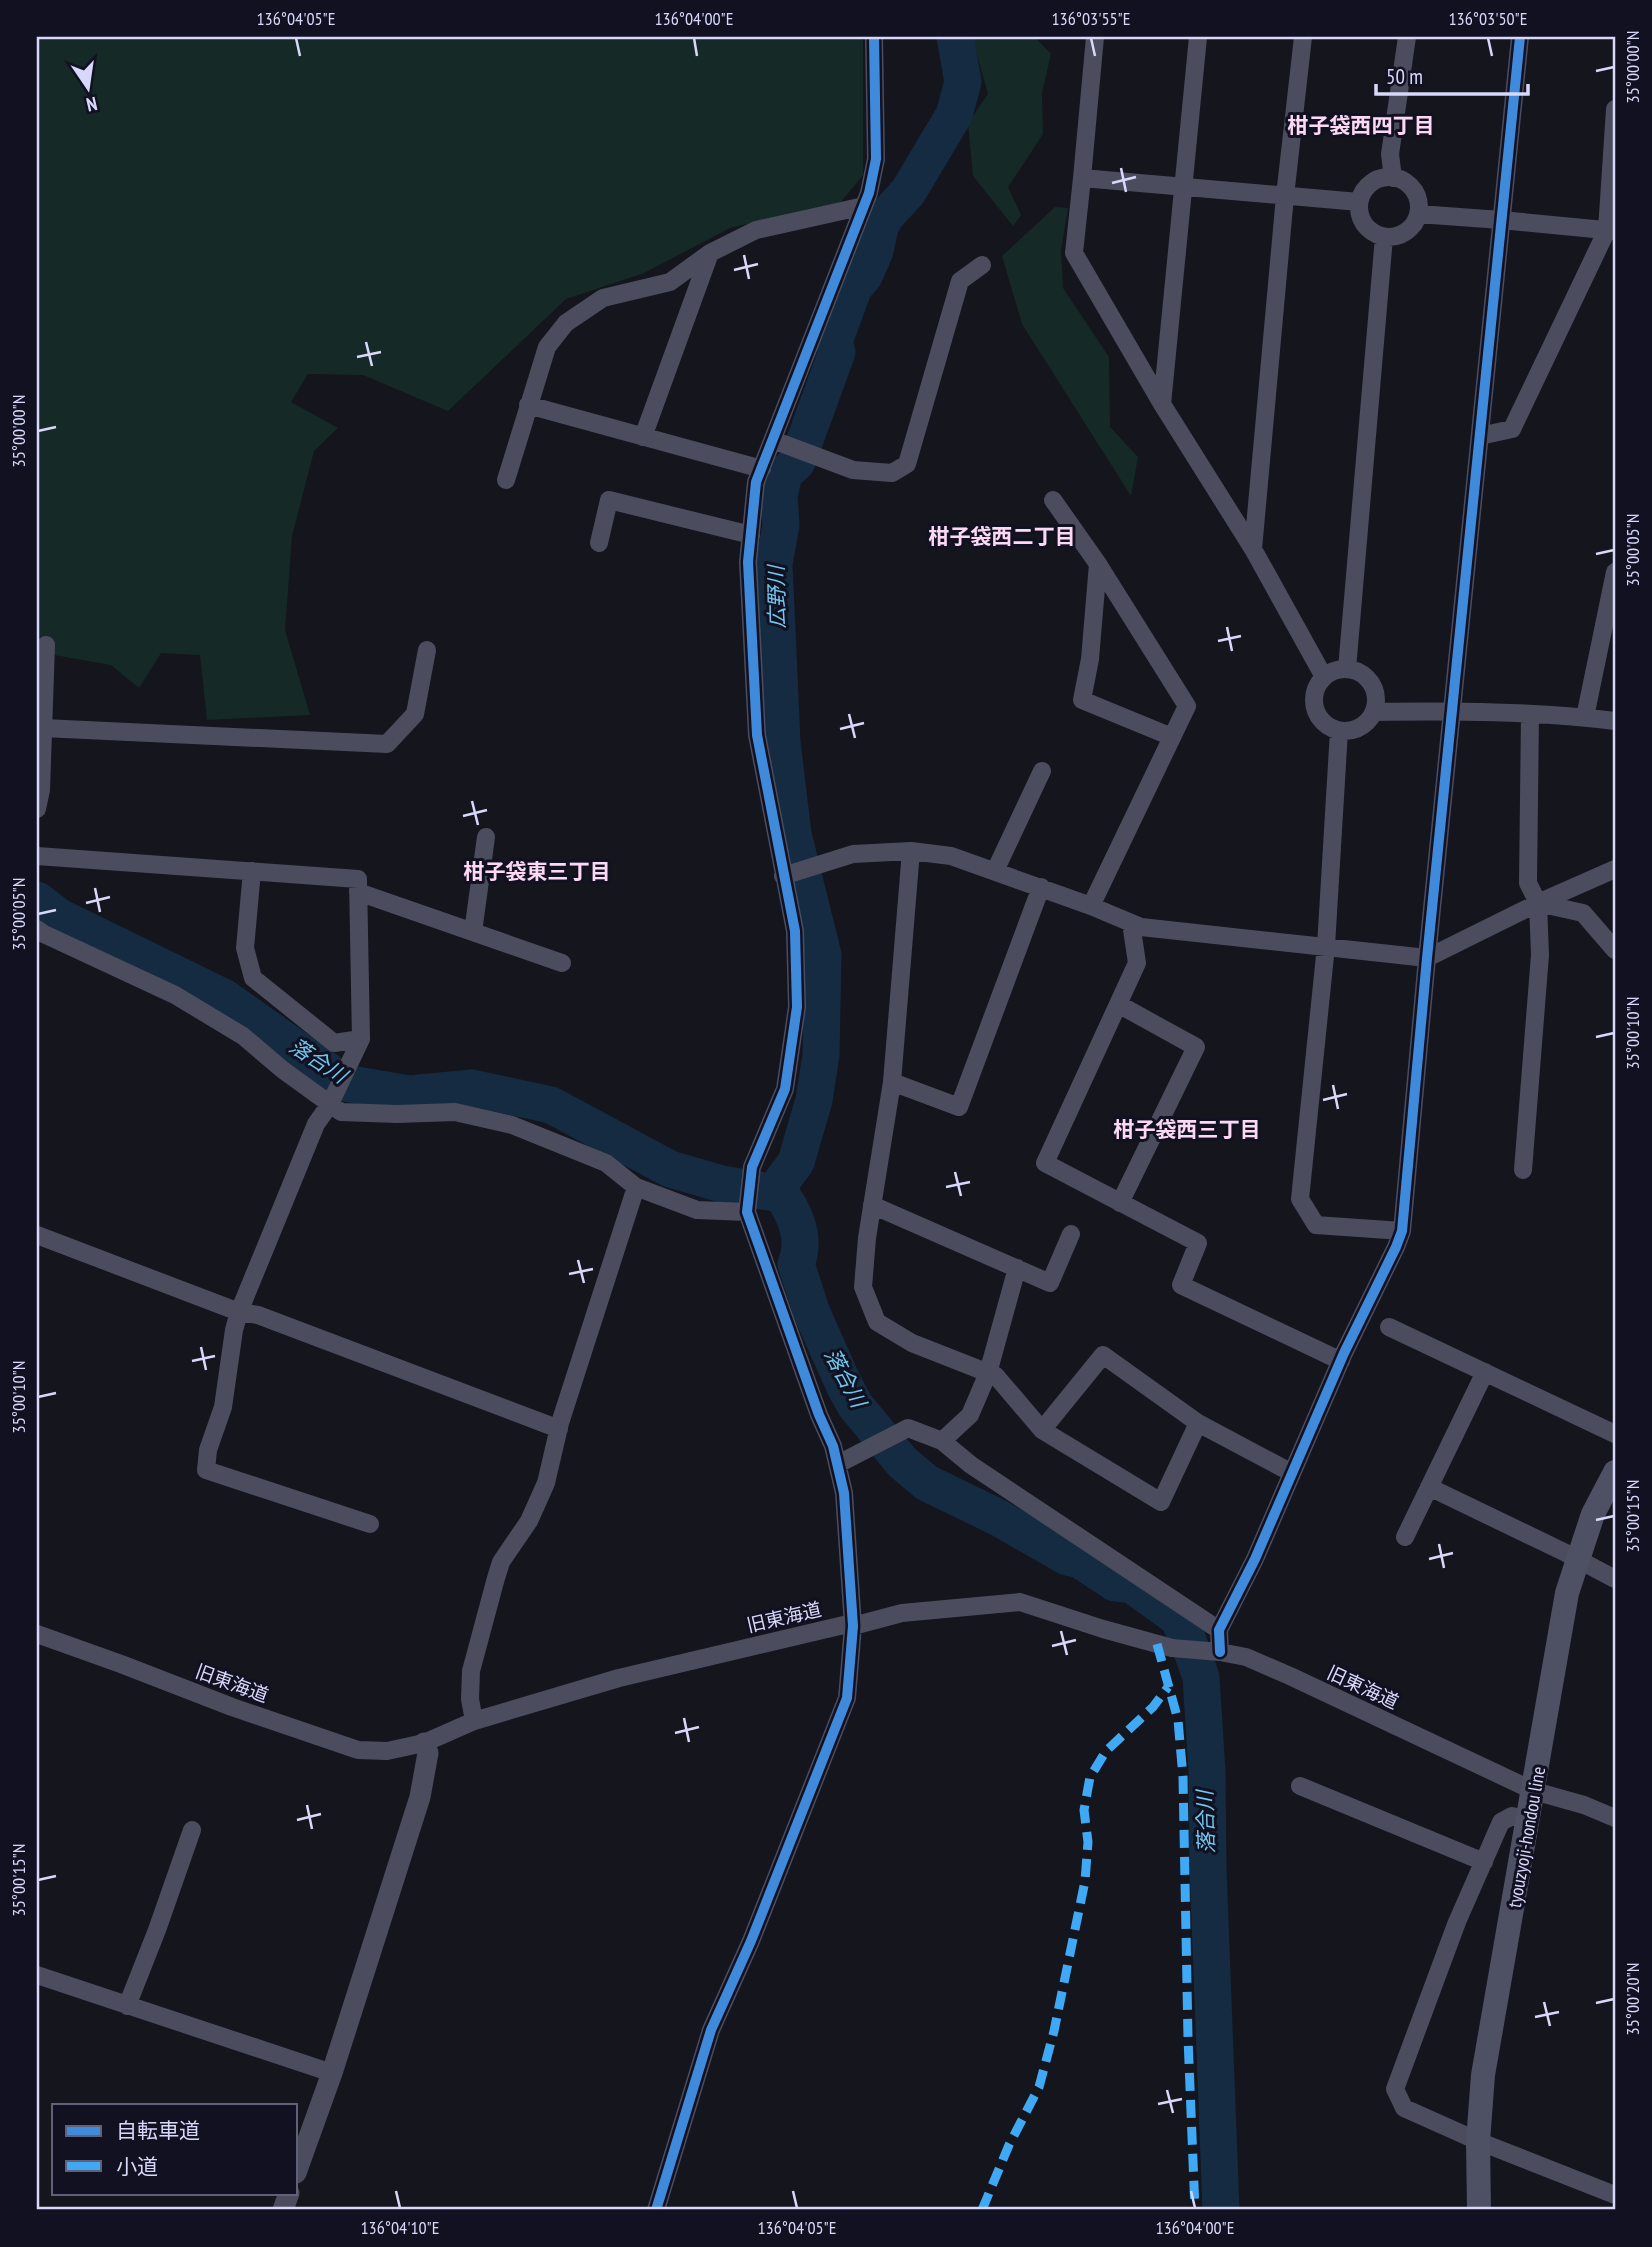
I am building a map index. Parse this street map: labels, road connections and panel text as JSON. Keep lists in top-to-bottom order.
{
  "streets": {
    "main road": ["tyouzyoji-hondou line"],
    "street": ["旧東海道"]
  },
  "crossings": [
    ["旧東海道", "tyouzyoji-hondou line"]
  ],
  "districts": [
    "柑子袋西四丁目",
    "柑子袋西二丁目",
    "柑子袋東三丁目",
    "柑子袋西三丁目"
  ],
  "water": ["広野川", "落合川"],
  "legend": ["自転車道", "小道"],
  "scale_bar": "50 m",
  "north": "bottom",
  "coordinates": [
    "136°04'05\"E",
    "136°04'00\"E",
    "136°03'55\"E",
    "136°03'50\"E",
    "35°00'00\"N",
    "35°00'05\"N",
    "35°00'10\"N",
    "35°00'15\"N",
    "35°00'20\"N",
    "136°04'10\"E"
  ]
}
